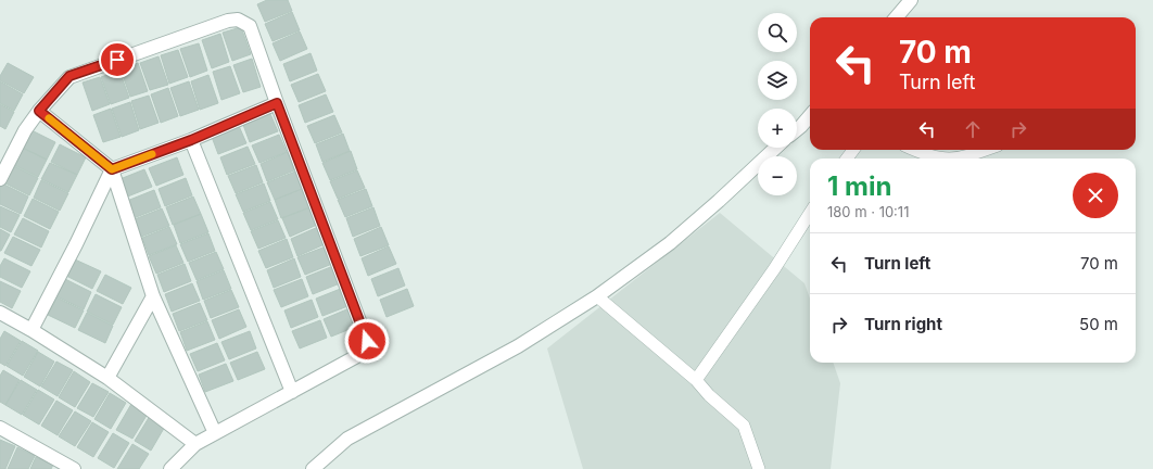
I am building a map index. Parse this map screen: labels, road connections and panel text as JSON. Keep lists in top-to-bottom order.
{
  "page": {
    "map_buttons": ["+", "−"],
    "turn": ["70 m", "Turn left"],
    "heading": ["1 min", "180 m · 10:11"],
    "list": [
      {
        "name": "Turn left",
        "value": "70 m"
      },
      {
        "name": "Turn right",
        "value": "50 m"
      }
    ]
  }
}
